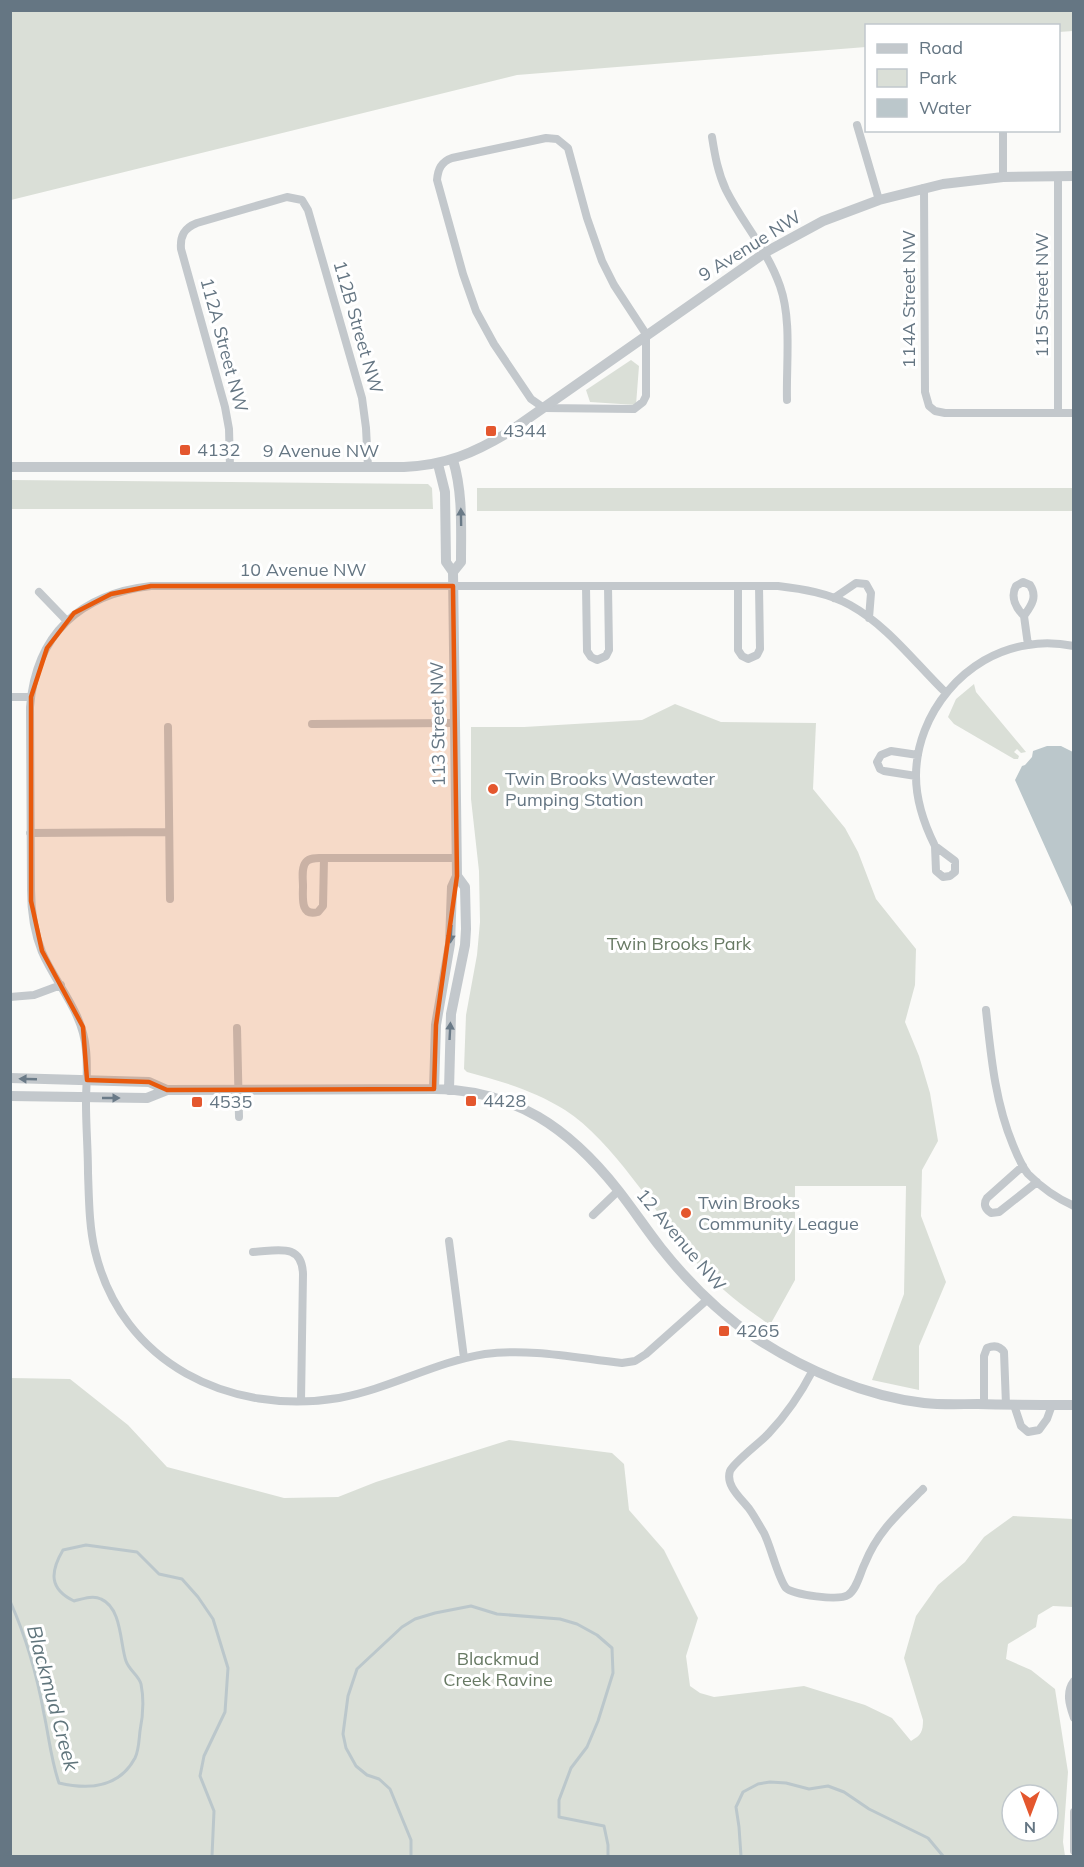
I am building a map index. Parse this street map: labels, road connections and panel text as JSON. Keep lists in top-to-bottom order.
{
  "streets": {
    "street": [
      "9 Avenue NW",
      "115 Street NW",
      "114A Street NW",
      "112B Street NW",
      "112A Street NW",
      "10 Avenue NW",
      "113 Street NW",
      "12 Avenue NW"
    ]
  },
  "crossings": [
    ["9 Avenue NW", "115 Street NW"],
    ["9 Avenue NW", "114A Street NW"],
    ["9 Avenue NW", "112B Street NW"],
    ["9 Avenue NW", "112A Street NW"],
    ["9 Avenue NW", "113 Street NW"],
    ["115 Street NW", "114A Street NW"],
    ["112B Street NW", "112A Street NW"],
    ["10 Avenue NW", "113 Street NW"],
    ["113 Street NW", "12 Avenue NW"]
  ],
  "water": ["Blackmud Creek"],
  "parks": ["Twin Brooks Park", "Blackmud Creek Ravine"],
  "places": {
    "transit": [
      "4344",
      "4132",
      "4428",
      "4535",
      "4265"
    ],
    "other": ["Twin Brooks Wastewater Pumping Station", "Twin Brooks Community League"]
  },
  "legend": ["Road", "Park", "Water"],
  "north": "bottom"
}
